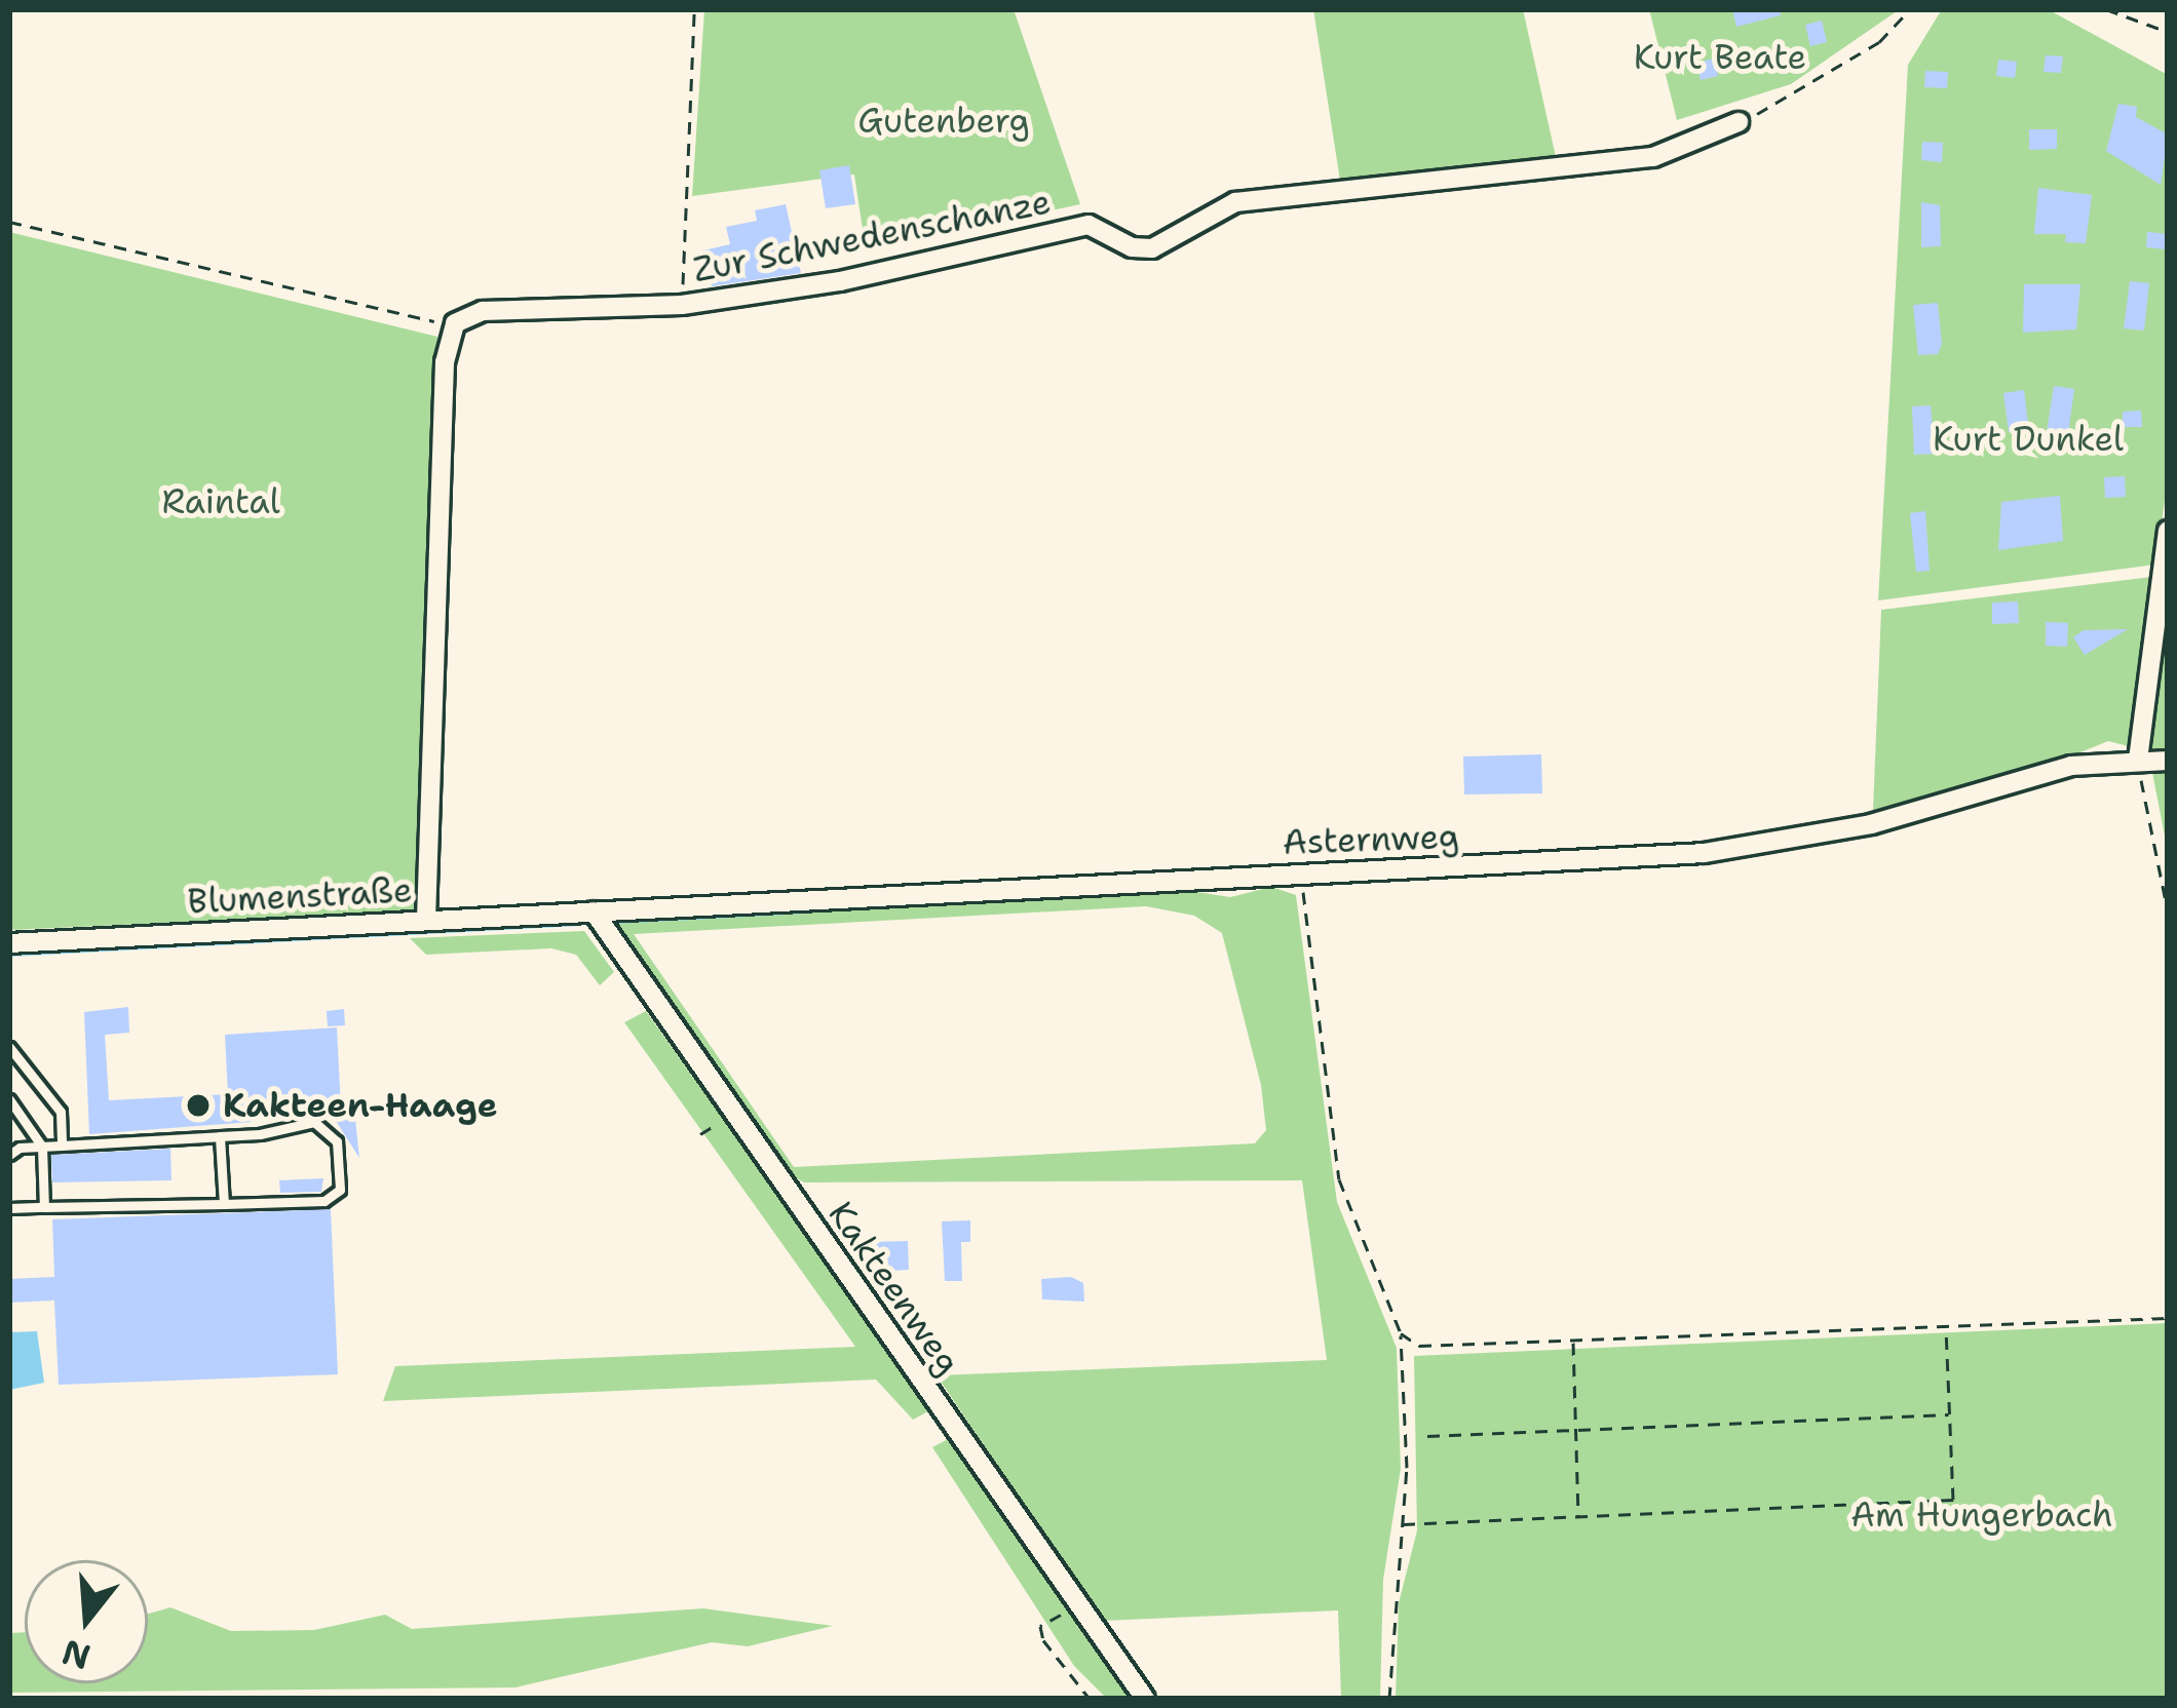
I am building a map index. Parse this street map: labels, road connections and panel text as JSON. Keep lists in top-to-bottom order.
{
  "streets": {
    "street": [
      "Zur Schwedenschanze",
      "Asternweg",
      "Blumenstraße",
      "Kakteenweg"
    ]
  },
  "crossings": [
    ["Asternweg", "Blumenstraße"],
    ["Asternweg", "Kakteenweg"],
    ["Blumenstraße", "Kakteenweg"]
  ],
  "parks": [
    "Kurt Beate",
    "Gutenberg",
    "Kurt Dunkel",
    "Raintal",
    "Am Hungerbach"
  ],
  "places": ["Kakteen-Haage"],
  "north": "bottom"
}
